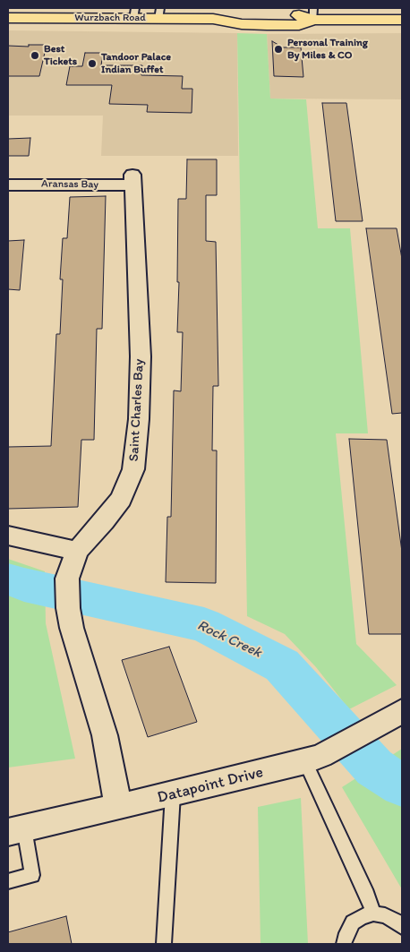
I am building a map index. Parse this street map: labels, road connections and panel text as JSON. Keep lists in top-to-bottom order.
{
  "streets": {
    "main road": ["Wurzbach Road"],
    "street": ["Aransas Bay", "Saint Charles Bay", "Datapoint Drive"]
  },
  "crossings": [
    ["Aransas Bay", "Saint Charles Bay"],
    ["Saint Charles Bay", "Datapoint Drive"]
  ],
  "water": ["Rock Creek"],
  "places": ["Personal Training By Miles & CO", "Best Tickets", "Tandoor Palace Indian Buffet"]
}
